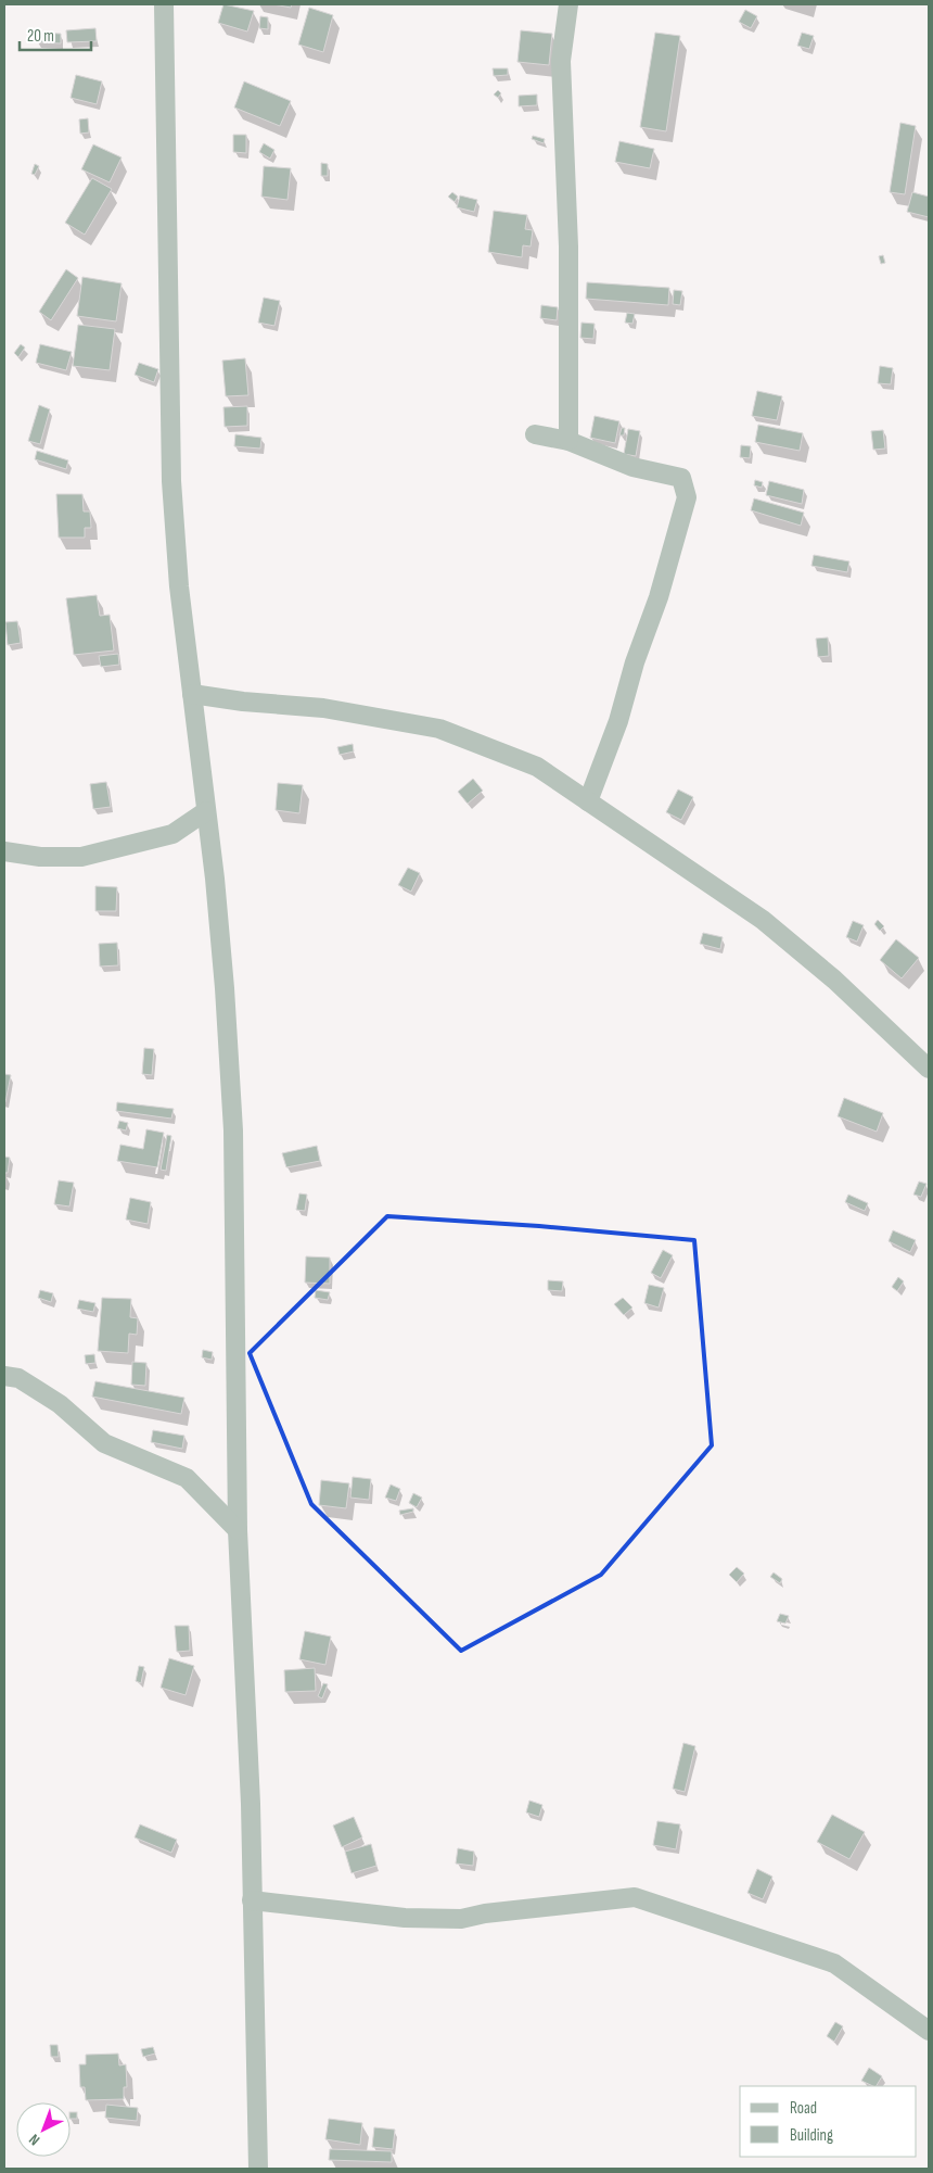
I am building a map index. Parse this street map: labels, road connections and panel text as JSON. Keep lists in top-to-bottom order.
{
  "legend": ["Road", "Building"],
  "scale_bar": "20 m",
  "north": "bottom left"
}
